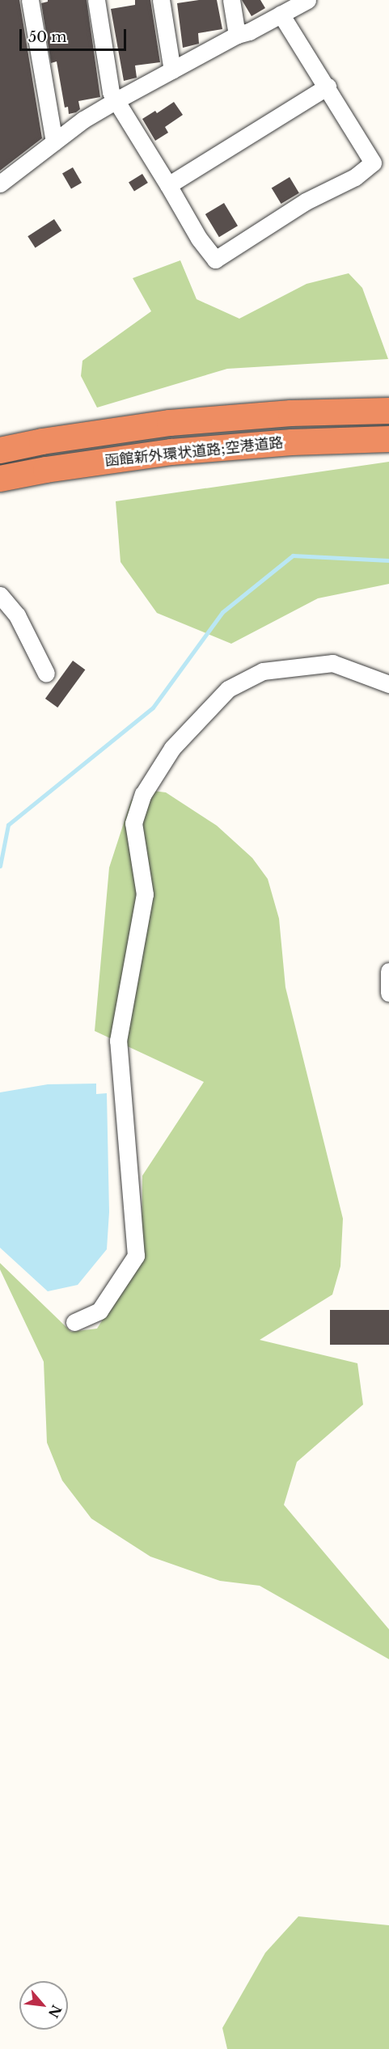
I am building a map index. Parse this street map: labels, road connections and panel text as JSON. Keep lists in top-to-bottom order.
{
  "streets": {
    "highway": ["函館新外環状道路;空港道路"]
  },
  "scale_bar": "50 m",
  "north": "bottom right"
}
